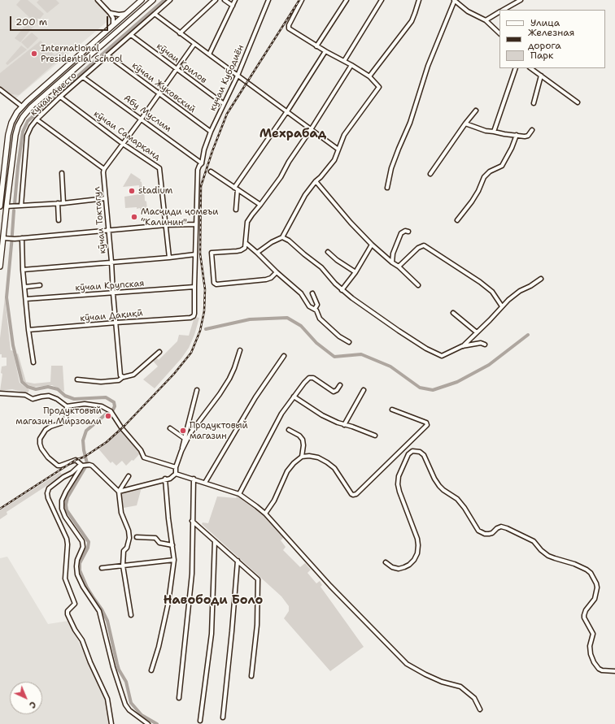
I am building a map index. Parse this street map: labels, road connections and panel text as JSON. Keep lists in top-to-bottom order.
{
  "streets": {
    "street": [
      "кӯчаи Крилов",
      "кучаи Кубодиён",
      "кӯчаи Жуковский",
      "кӯчаи Авесто",
      "Абу Муслим",
      "кӯчаи Самарқанд",
      "кӯчаи Токтагул",
      "кӯчаи Крупская",
      "кӯчаи Дақиқӣ"
    ]
  },
  "crossings": [
    ["кӯчаи Крилов", "кучаи Кубодиён"],
    ["кӯчаи Крилов", "кӯчаи Авесто"],
    ["кучаи Кубодиён", "кӯчаи Жуковский"],
    ["кучаи Кубодиён", "Абу Муслим"],
    ["кучаи Кубодиён", "кӯчаи Крупская"],
    ["кучаи Кубодиён", "кӯчаи Дақиқӣ"],
    ["кӯчаи Жуковский", "кӯчаи Авесто"],
    ["кӯчаи Авесто", "Абу Муслим"],
    ["кӯчаи Авесто", "кӯчаи Самарқанд"],
    ["кӯчаи Токтагул", "кӯчаи Крупская"],
    ["кӯчаи Токтагул", "кӯчаи Дақиқӣ"]
  ],
  "districts": ["Мехрабад", "Навободи Боло"],
  "places": [
    "International Presidential School",
    "stadium",
    "Масҷиди ҷомеъи “Калинин\"",
    "Продуктовый магазин Мирзоали",
    "Продуктовый магазин"
  ],
  "legend": ["Улица", "Железная дорога", "Парк"],
  "scale_bar": "200 m",
  "north": "bottom right"
}
